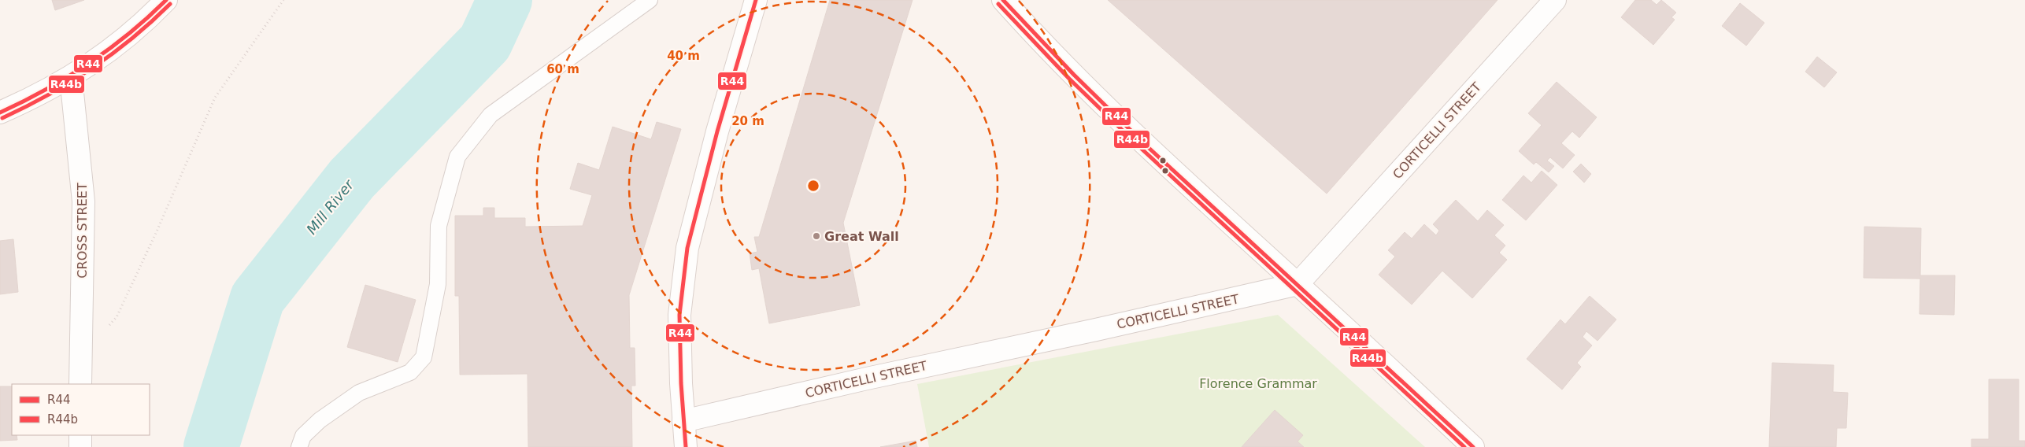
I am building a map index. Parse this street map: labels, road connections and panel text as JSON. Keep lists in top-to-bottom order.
{
  "streets": {
    "street": ["CORTICELLI STREET", "CROSS STREET"]
  },
  "water": ["Mill River"],
  "parks": ["Florence Grammar"],
  "places": ["Great Wall"],
  "lines": ["transit line R44", "transit line R44b"],
  "legend": ["R44", "R44b"],
  "rings": ["40 m", "60 m", "20 m"]
}
